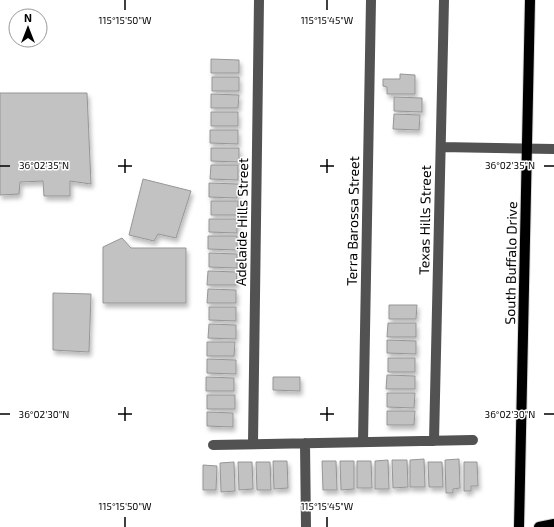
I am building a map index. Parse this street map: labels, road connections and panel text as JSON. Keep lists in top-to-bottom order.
{
  "streets": {
    "main road": ["South Buffalo Drive"],
    "street": ["Texas Hills Street", "Terra Barossa Street", "Adelaide Hills Street"]
  },
  "north": "top",
  "coordinates": [
    "115°15'50\"W",
    "115°15'45\"W",
    "36°02'35\"N",
    "36°02'30\"N"
  ]
}
